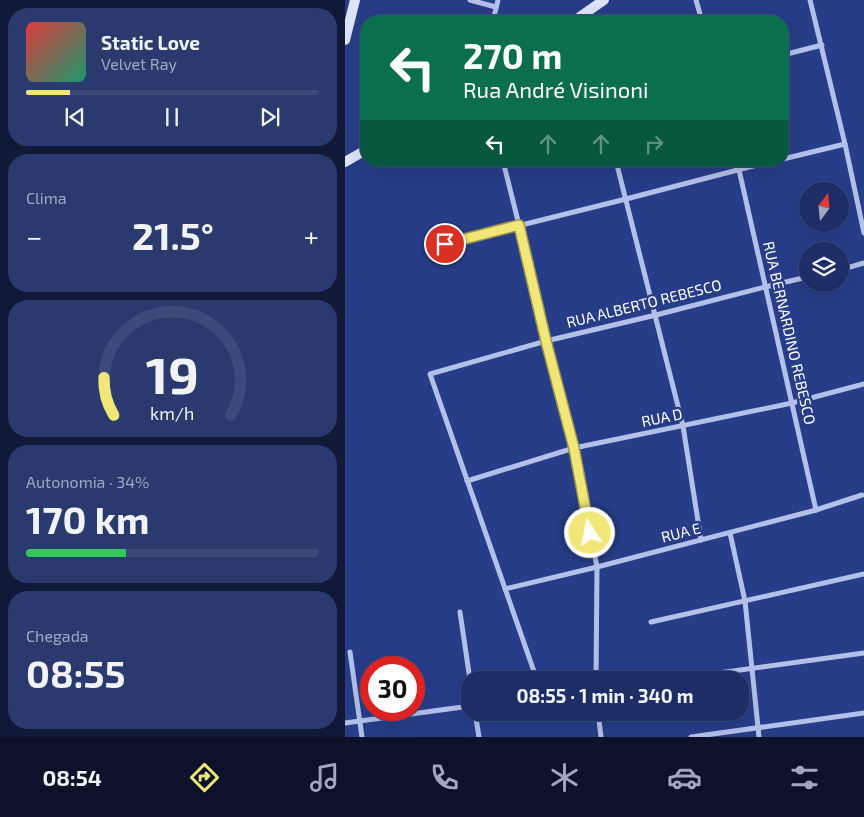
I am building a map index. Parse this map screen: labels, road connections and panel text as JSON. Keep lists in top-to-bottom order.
{
  "streets": {
    "street": [
      "RUA ALBERTO REBESCO",
      "RUA BERNARDINO REBESCO",
      "RUA D",
      "RUA E"
    ]
  },
  "crossings": [
    ["RUA ALBERTO REBESCO", "RUA BERNARDINO REBESCO"],
    ["RUA ALBERTO REBESCO", "RUA D"],
    ["RUA BERNARDINO REBESCO", "RUA D"],
    ["RUA BERNARDINO REBESCO", "RUA E"]
  ],
  "north": "top",
  "page": {
    "turn": ["270 m", "Rua André Visinoni"],
    "song": ["Static Love", "Velvet Ray"],
    "tile": [
      "Clima",
      ["Autonomia · 34%", "170 km"],
      ["Chegada", "08:55"]
    ],
    "heat": ["−", "21.5°", "+"],
    "limit": "30",
    "trip": "08:55 · 1 min · 340 m",
    "tabs": "08:54",
    "gauge": ["19", "km/h"]
  }
}
